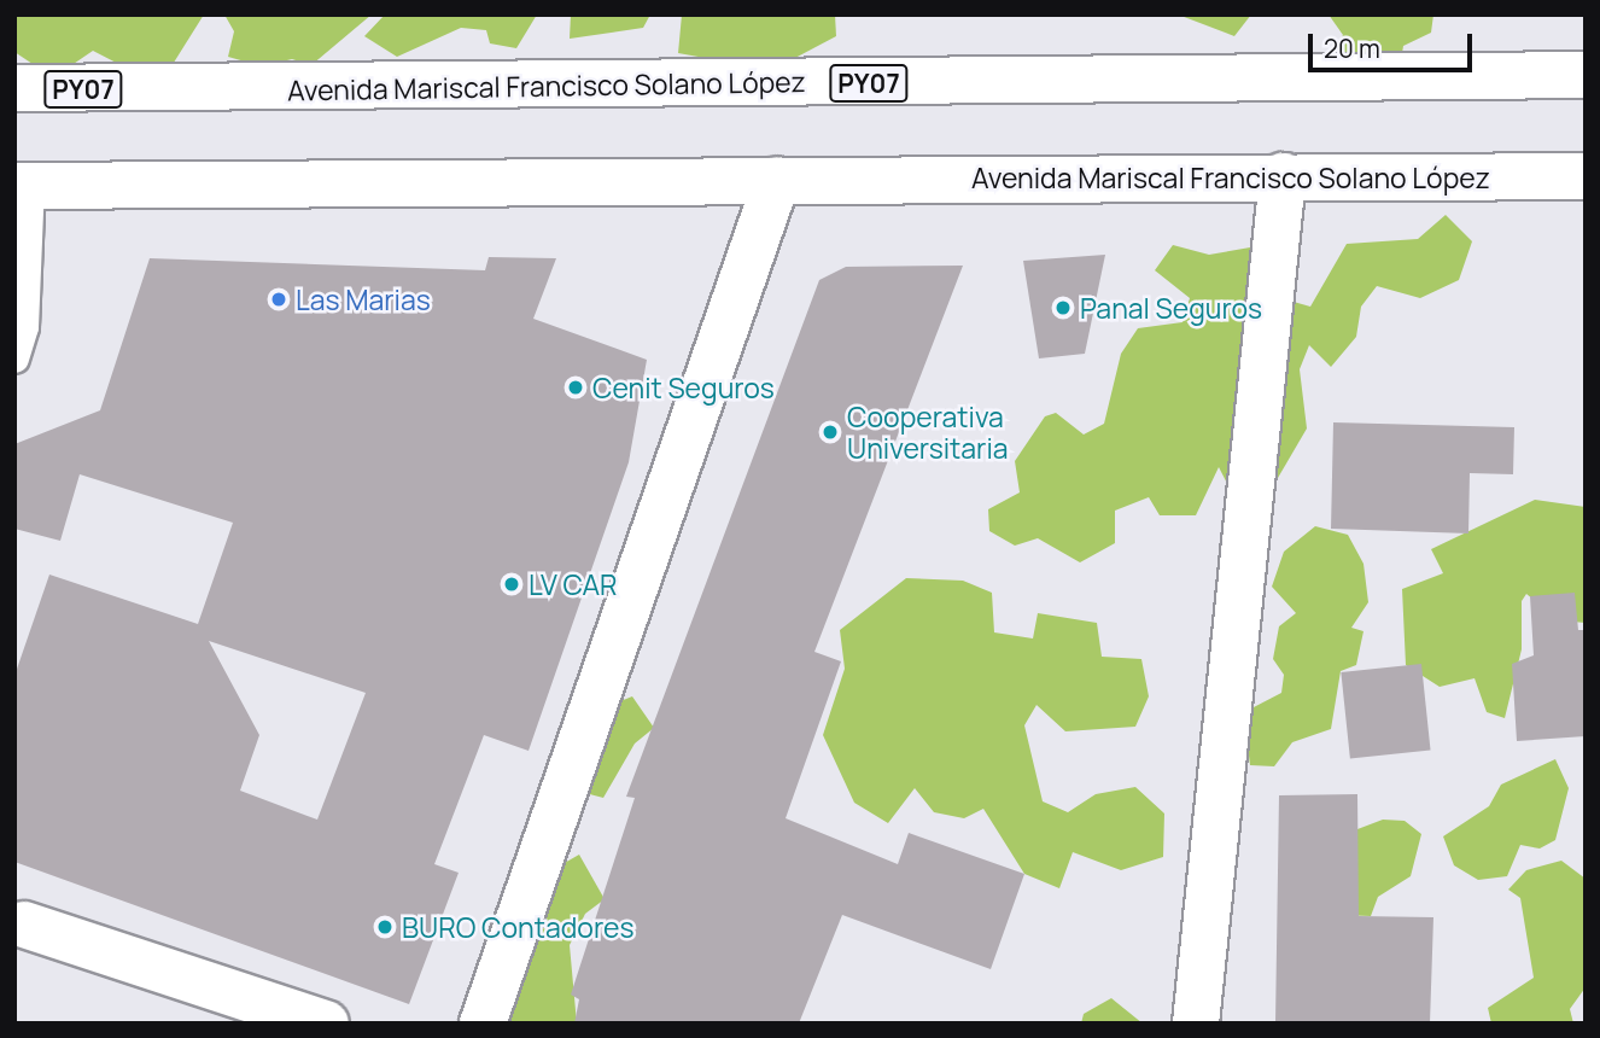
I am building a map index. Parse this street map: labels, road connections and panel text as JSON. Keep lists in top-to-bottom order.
{
  "streets": {
    "main road": ["PY07", "Avenida Mariscal Francisco Solano López"]
  },
  "places": [
    "Las Marias",
    "Panal Seguros",
    "Cenit Seguros",
    "Cooperativa Universitaria",
    "LV CAR",
    "BURO Contadores"
  ],
  "scale_bar": "20 m"
}
